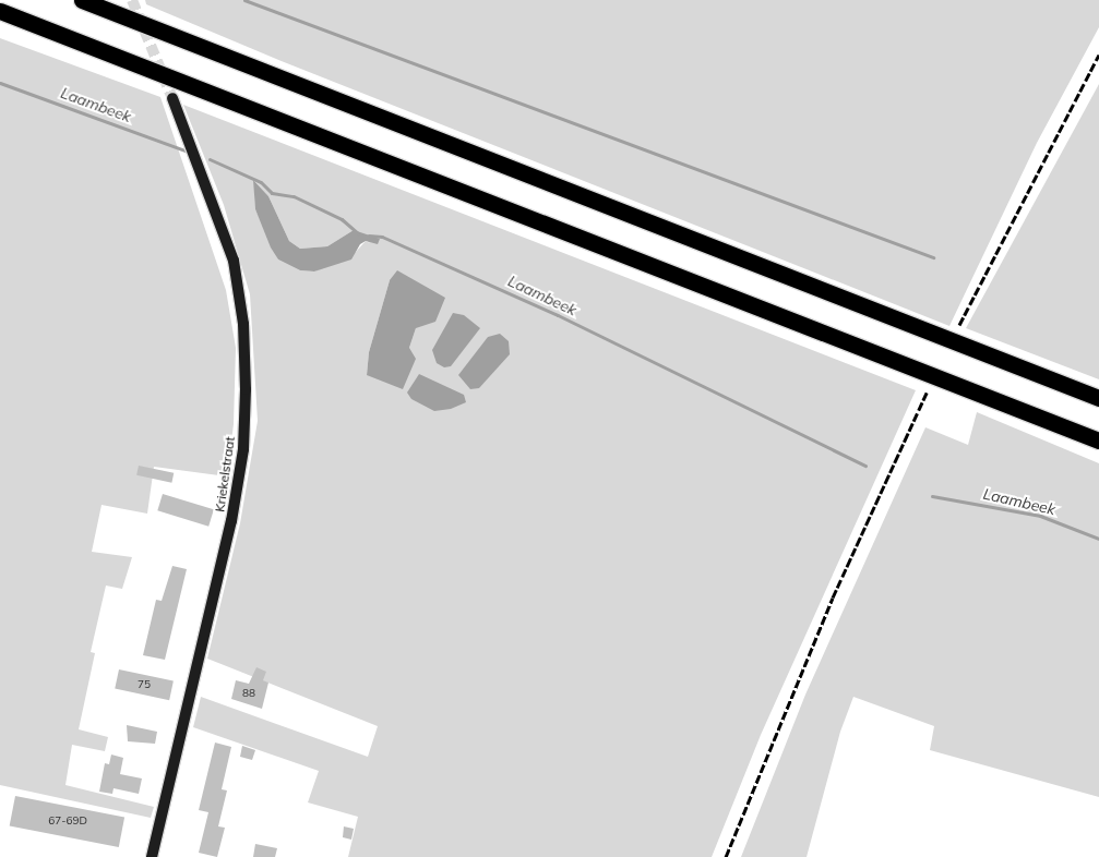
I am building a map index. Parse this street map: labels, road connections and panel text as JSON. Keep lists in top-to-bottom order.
{
  "streets": {
    "street": ["Kriekelstraat"]
  },
  "water": ["Laambeek"],
  "house_numbers": ["75", "88", "67-69D"]
}
